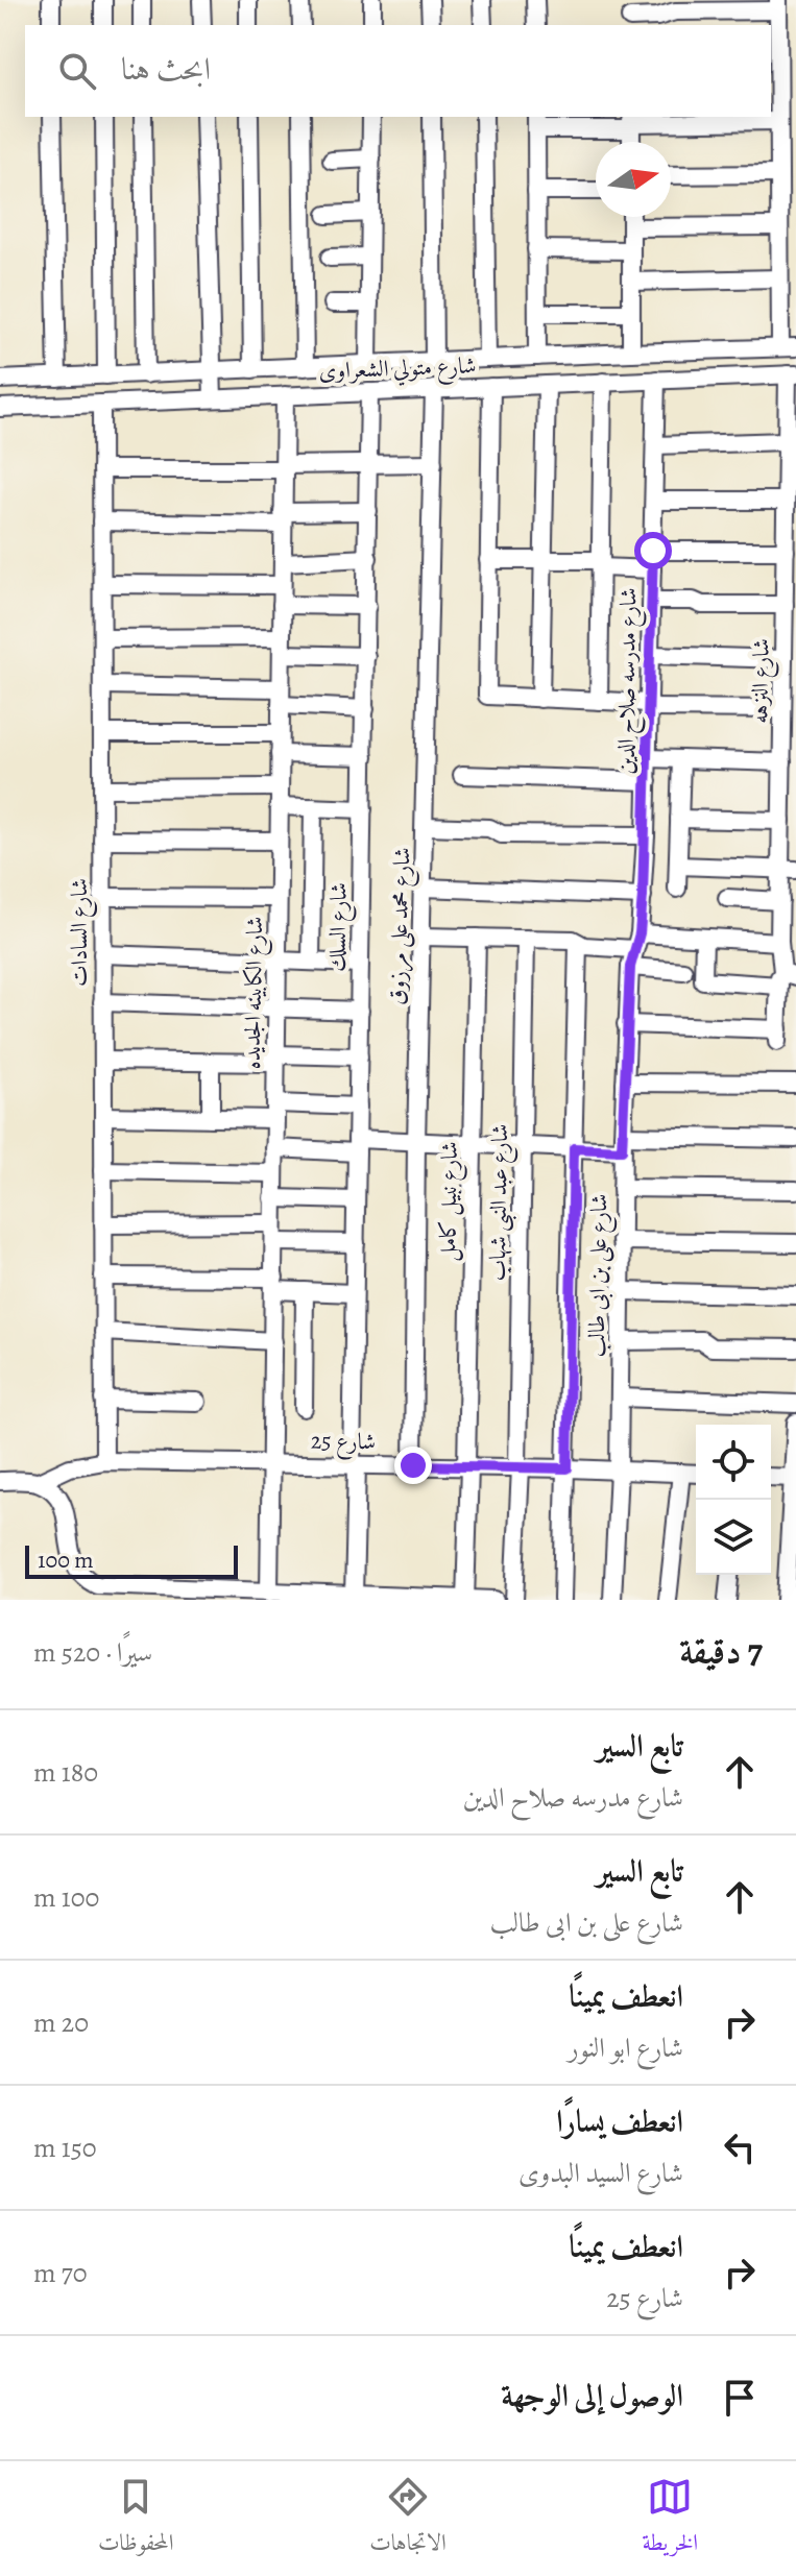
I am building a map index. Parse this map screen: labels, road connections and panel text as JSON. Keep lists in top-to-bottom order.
{
  "streets": {
    "street": [
      "شارع متولي الشعراوى",
      "شارع مدرسه صلاح الدين",
      "شارع النزهه",
      "شارع محمد على مرزوق",
      "شارع السلك",
      "شارع السادات",
      "شارع الكابينه الجديده",
      "شارع نبيل كامل",
      "شارع عبد النبى شهاب",
      "شارع على بن ابى طالب",
      "شارع 25"
    ]
  },
  "crossings": [
    ["شارع متولي الشعراوى", "شارع مدرسه صلاح الدين"],
    ["شارع متولي الشعراوى", "شارع النزهه"],
    ["شارع متولي الشعراوى", "شارع محمد على مرزوق"],
    ["شارع متولي الشعراوى", "شارع السلك"],
    ["شارع متولي الشعراوى", "شارع السادات"],
    ["شارع متولي الشعراوى", "شارع الكابينه الجديده"],
    ["شارع مدرسه صلاح الدين", "شارع على بن ابى طالب"],
    ["شارع النزهه", "شارع على بن ابى طالب"],
    ["شارع محمد على مرزوق", "شارع 25"],
    ["شارع السلك", "شارع 25"],
    ["شارع السادات", "شارع 25"],
    ["شارع الكابينه الجديده", "شارع 25"],
    ["شارع نبيل كامل", "شارع 25"],
    ["شارع عبد النبى شهاب", "شارع 25"],
    ["شارع على بن ابى طالب", "شارع 25"]
  ],
  "scale_bar": "100 m",
  "north": "right",
  "page": {
    "search": "ابحث هنا",
    "scale": "100 m",
    "heading": ["7 دقيقة", "سيرًا · 520 m"],
    "list": [
      ["تابع السير", "شارع مدرسه صلاح الدين", "180 m"],
      ["تابع السير", "شارع على بن ابى طالب", "100 m"],
      ["انعطف يمينًا", "شارع ابو النور", "20 m"],
      ["انعطف يسارًا", "شارع السيد البدوى", "150 m"],
      ["انعطف يمينًا", "شارع 25", "70 m"],
      "الوصول إلى الوجهة"
    ],
    "nav": ["الخريطة", "الاتجاهات", "المحفوظات"]
  }
}
